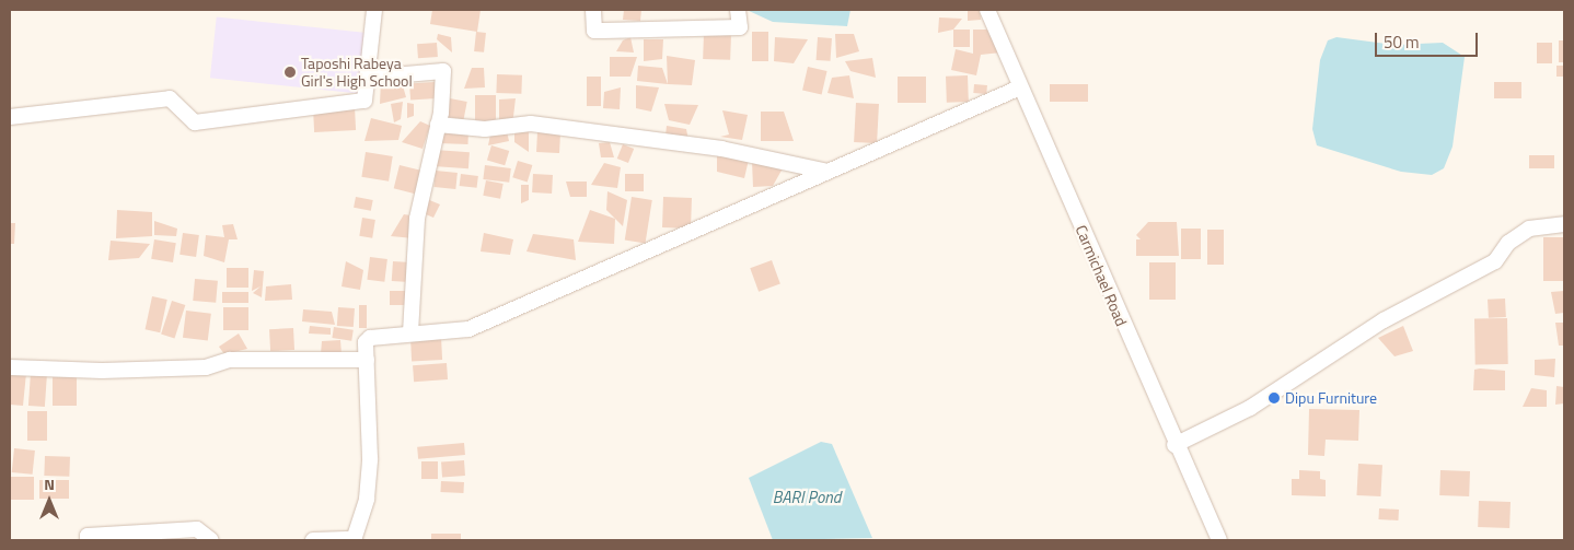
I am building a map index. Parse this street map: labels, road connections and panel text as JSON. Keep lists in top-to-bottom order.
{
  "streets": {
    "street": ["Carmichael Road"]
  },
  "water": ["BARI Pond"],
  "places": ["Taposhi Rabeya Girl's High School", "Dipu Furniture"],
  "scale_bar": "50 m",
  "north": "top"
}
